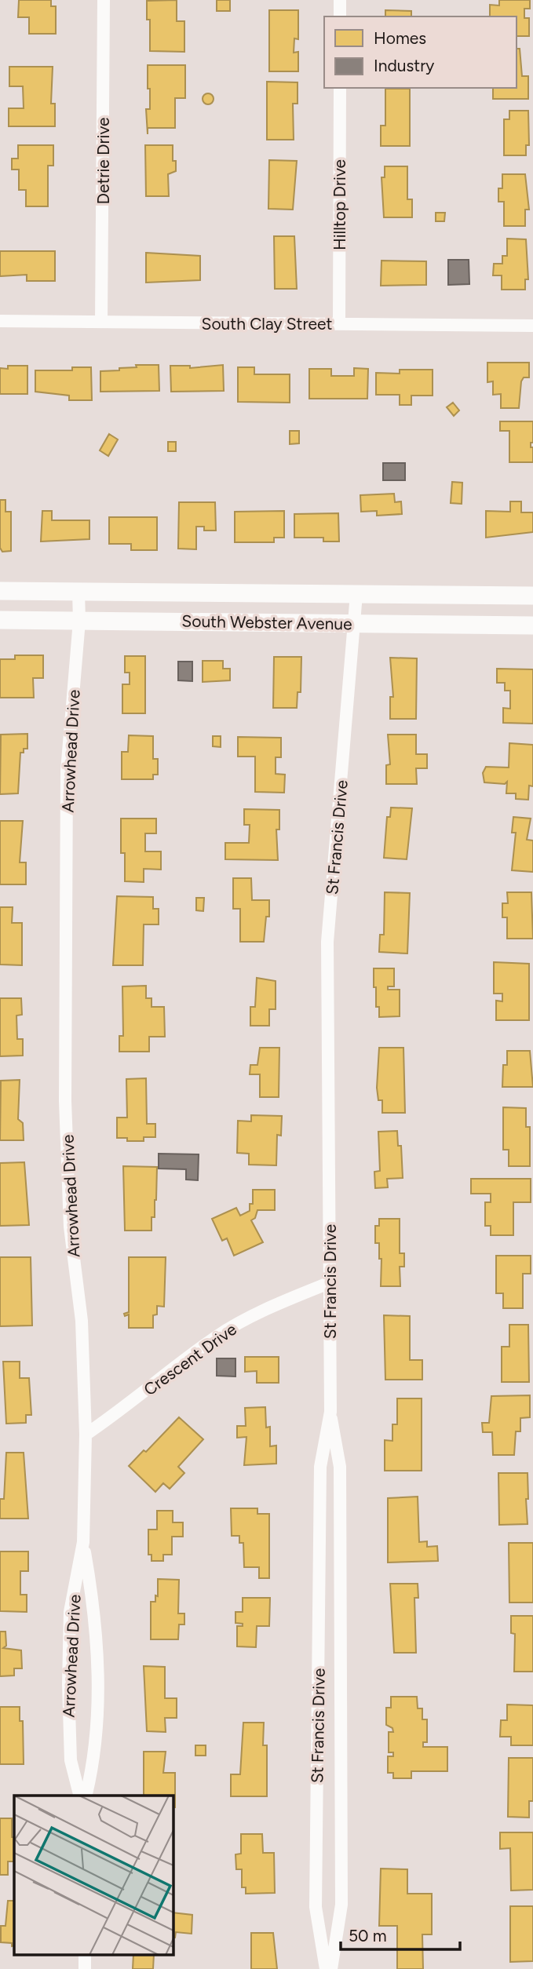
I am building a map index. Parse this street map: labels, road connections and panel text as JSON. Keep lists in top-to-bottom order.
{
  "streets": {
    "main road": ["South Webster Avenue"],
    "street": [
      "Detrie Drive",
      "Hilltop Drive",
      "South Clay Street",
      "Arrowhead Drive",
      "St Francis Drive",
      "Crescent Drive"
    ]
  },
  "crossings": [
    ["Detrie Drive", "South Clay Street"],
    ["Hilltop Drive", "South Clay Street"],
    ["South Webster Avenue", "Arrowhead Drive"],
    ["South Webster Avenue", "St Francis Drive"],
    ["Arrowhead Drive", "Crescent Drive"],
    ["St Francis Drive", "Crescent Drive"]
  ],
  "legend": ["Homes", "Industry"],
  "scale_bar": "50 m"
}
